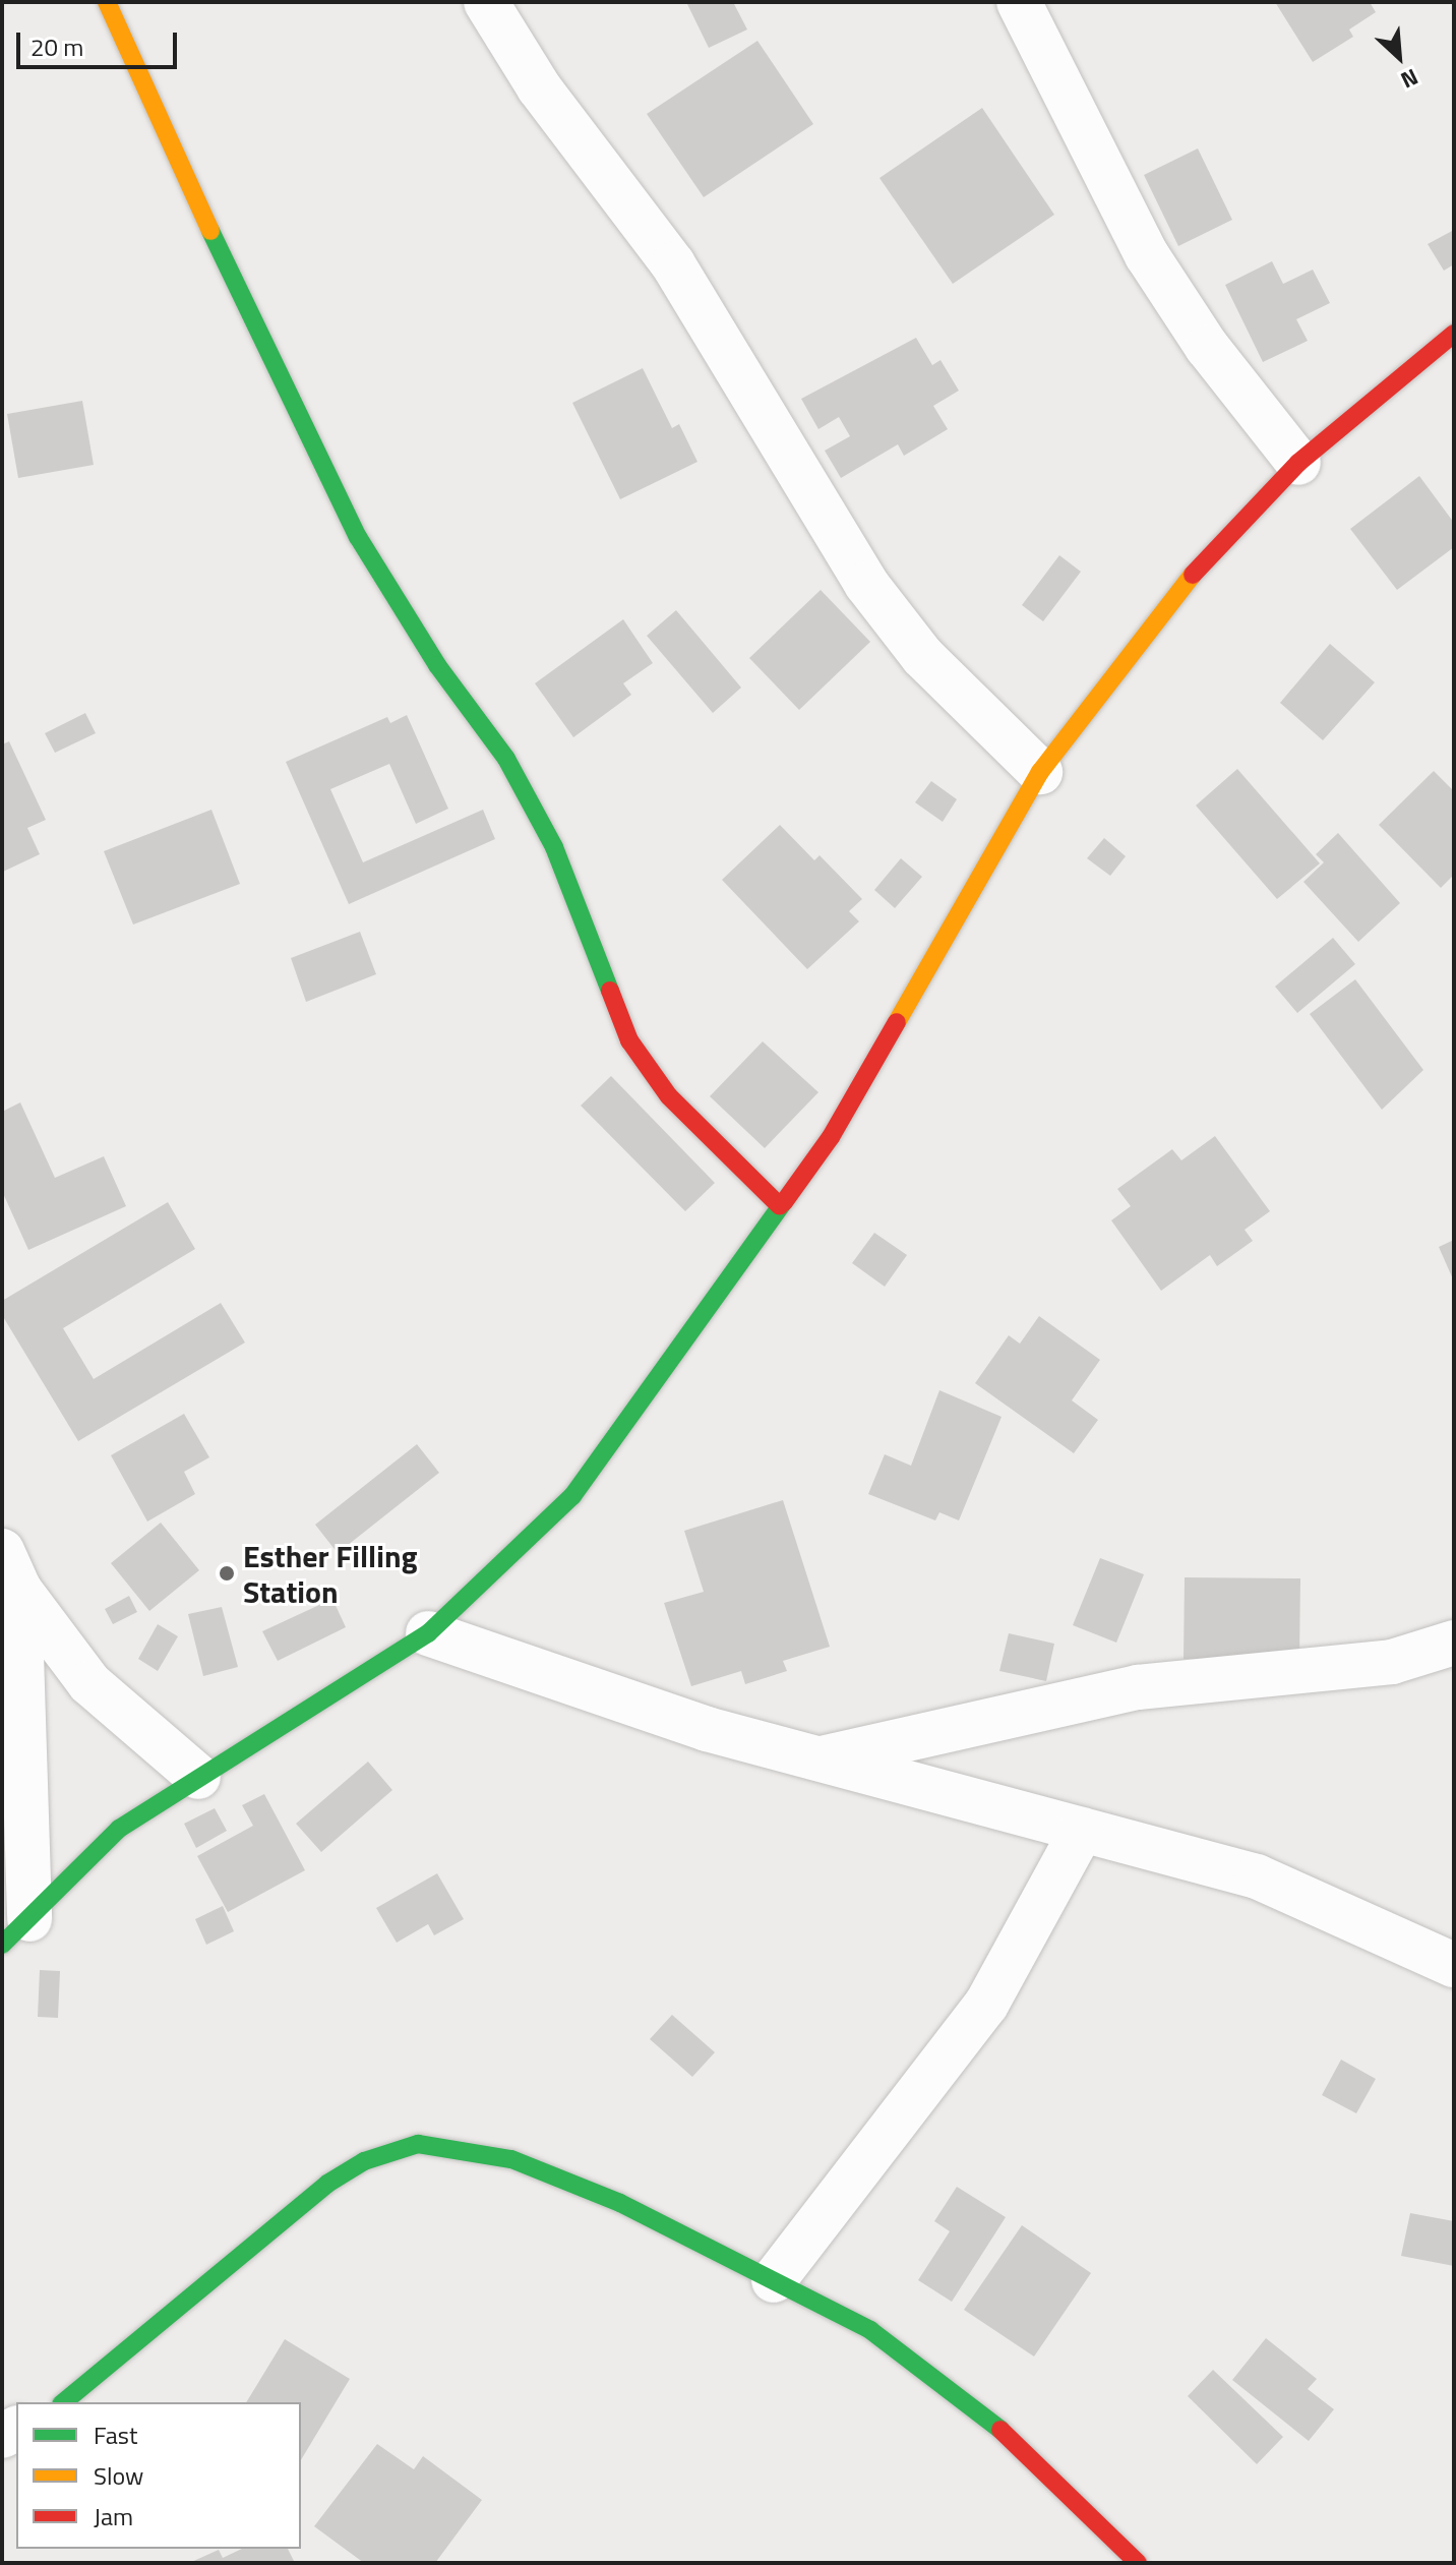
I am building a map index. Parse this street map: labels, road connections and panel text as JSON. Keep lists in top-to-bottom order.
{
  "places": ["Esther Filling Station"],
  "legend": ["Fast", "Slow", "Jam"],
  "scale_bar": "20 m",
  "north": "bottom right"
}
